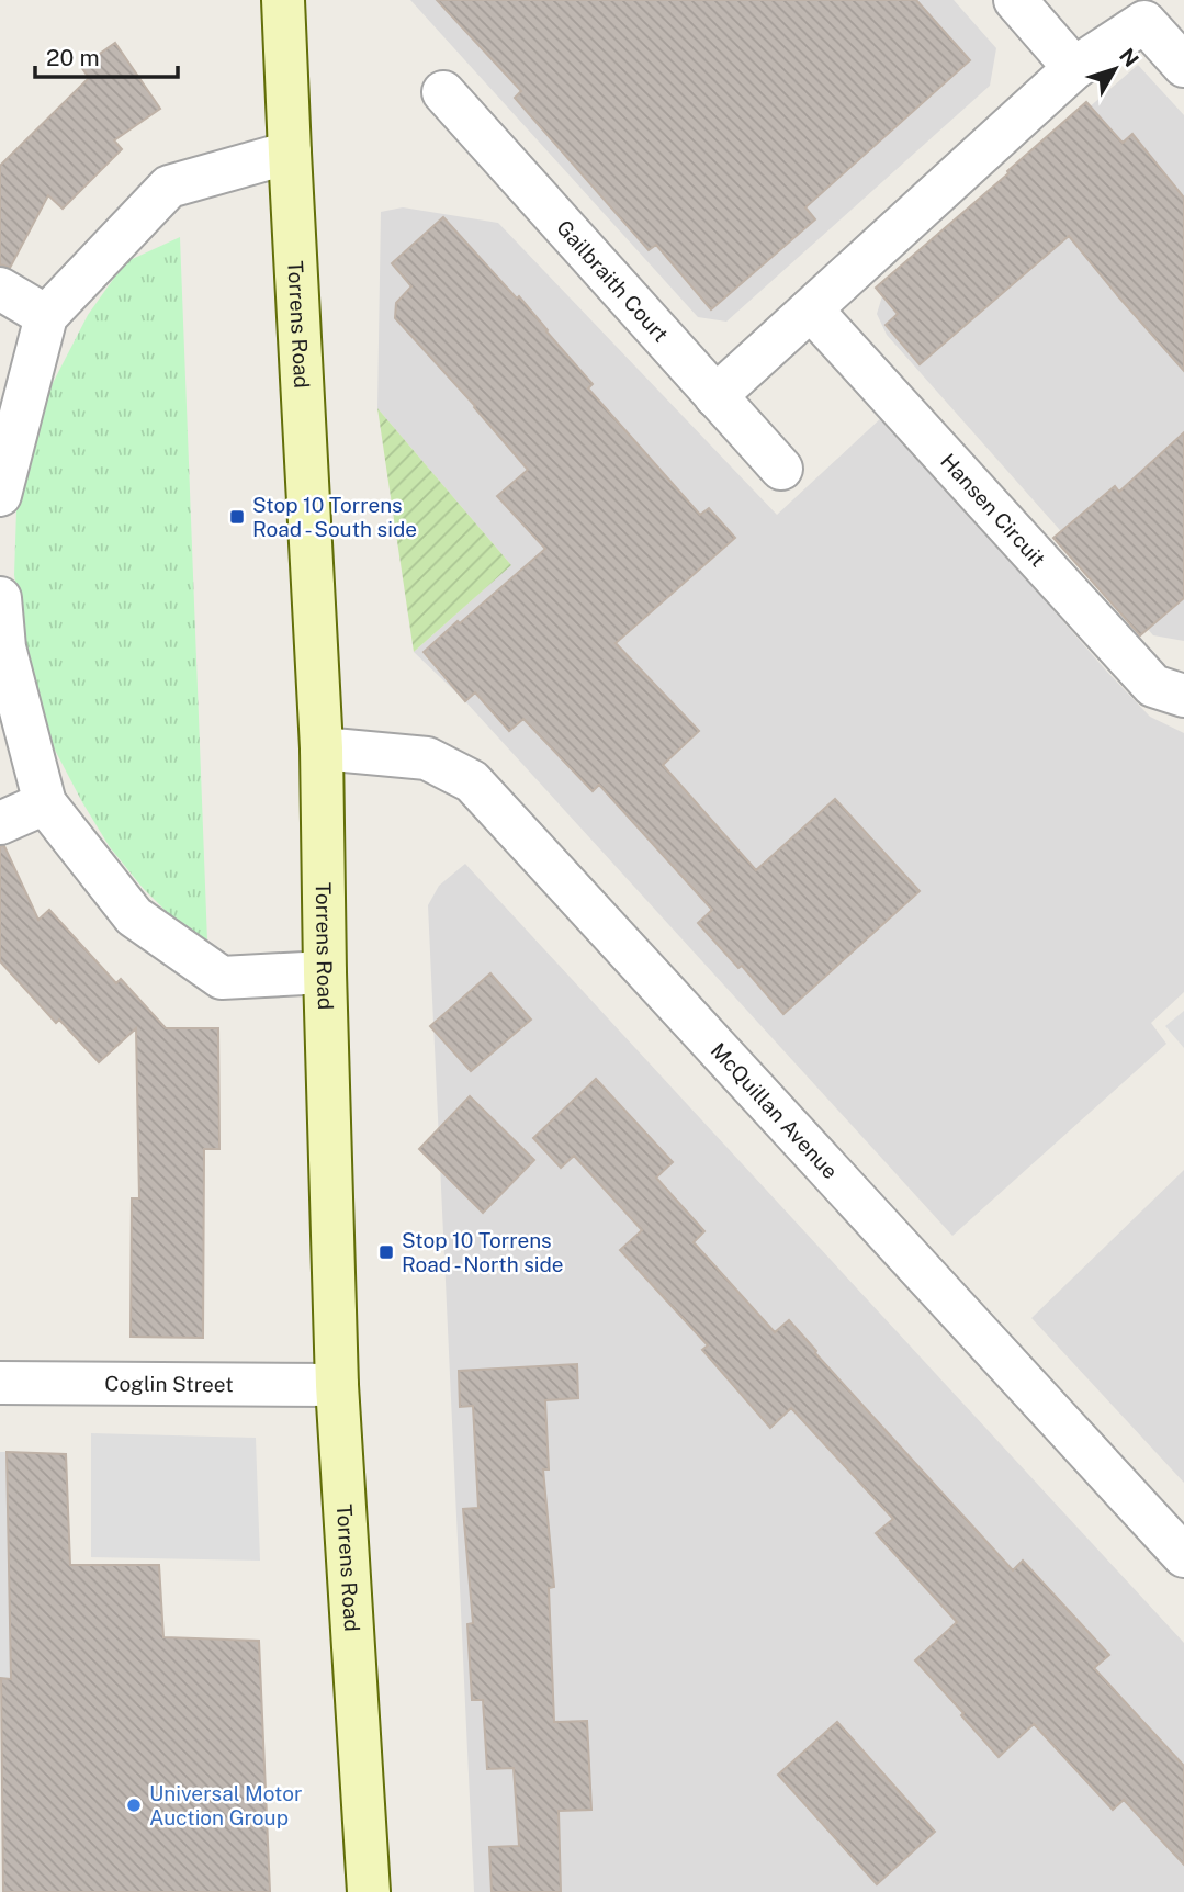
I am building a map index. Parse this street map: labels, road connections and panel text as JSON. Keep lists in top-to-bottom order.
{
  "streets": {
    "main road": ["Torrens Road"],
    "street": [
      "Gailbraith Court",
      "Hansen Circuit",
      "McQuillan Avenue",
      "Coglin Street"
    ]
  },
  "crossings": [
    ["Torrens Road", "McQuillan Avenue"],
    ["Torrens Road", "Coglin Street"]
  ],
  "places": {
    "transit": ["Stop 10 Torrens Road - South side", "Stop 10 Torrens Road - North side"],
    "other": ["Universal Motor Auction Group"]
  },
  "scale_bar": "20 m",
  "north": "top right"
}
